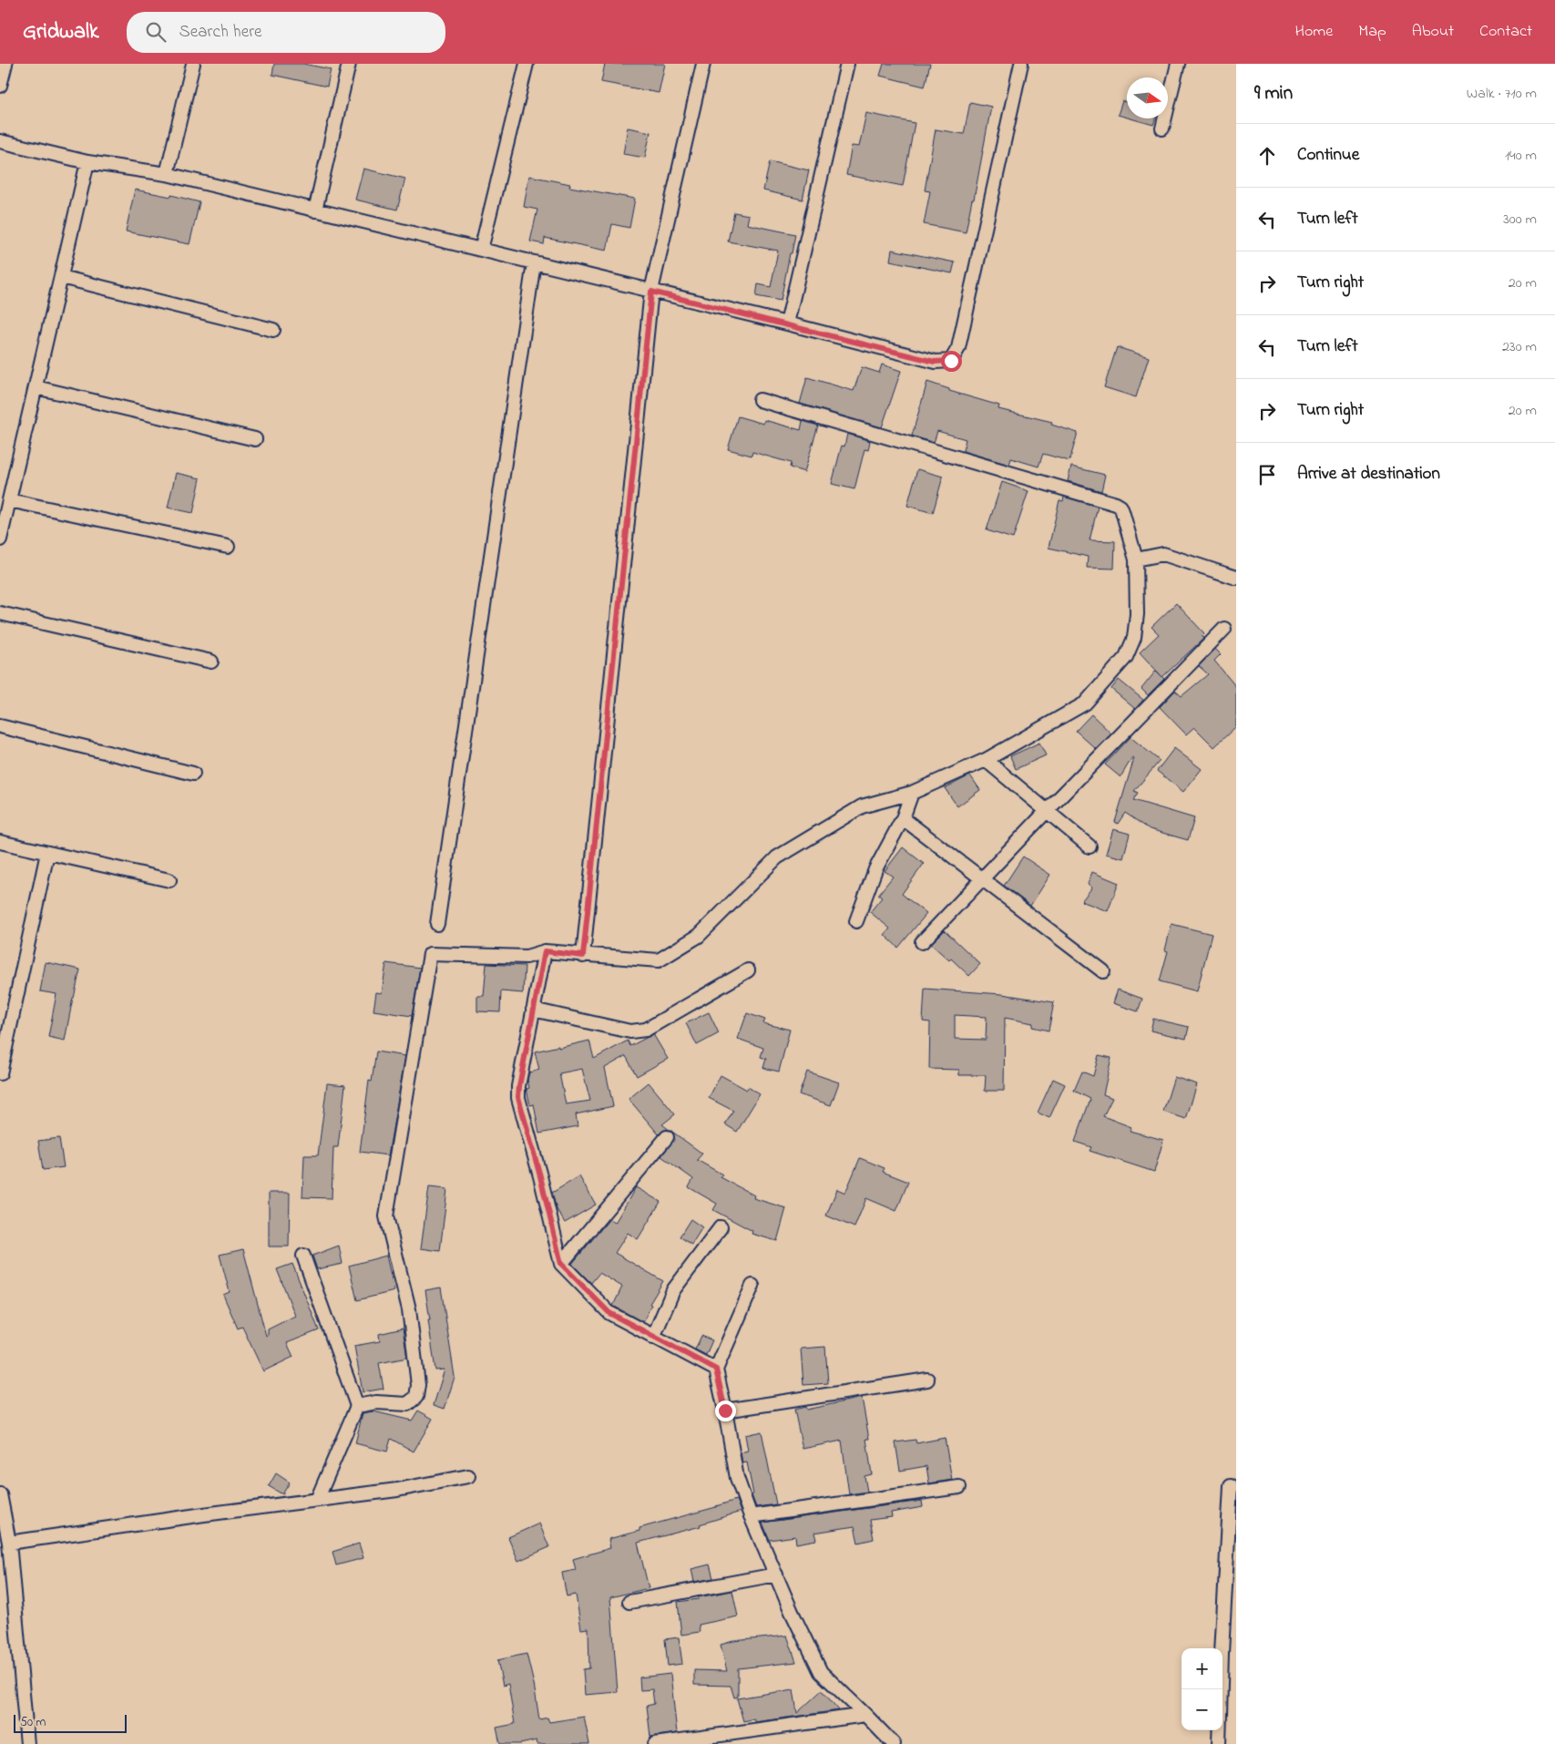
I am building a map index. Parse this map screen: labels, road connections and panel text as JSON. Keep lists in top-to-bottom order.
{
  "scale_bar": "50 m",
  "north": "right",
  "page": {
    "header": "Gridwalk",
    "search": "Search here",
    "nav": [
      "Home",
      "Map",
      "About",
      "Contact"
    ],
    "heading": ["9 min", "Walk · 710 m"],
    "list": [
      ["Continue", "140 m"],
      ["Turn left", "300 m"],
      ["Turn right", "20 m"],
      ["Turn left", "230 m"],
      ["Turn right", "20 m"],
      "Arrive at destination"
    ],
    "map_buttons": ["+", "−"],
    "scale": "50 m"
  }
}
